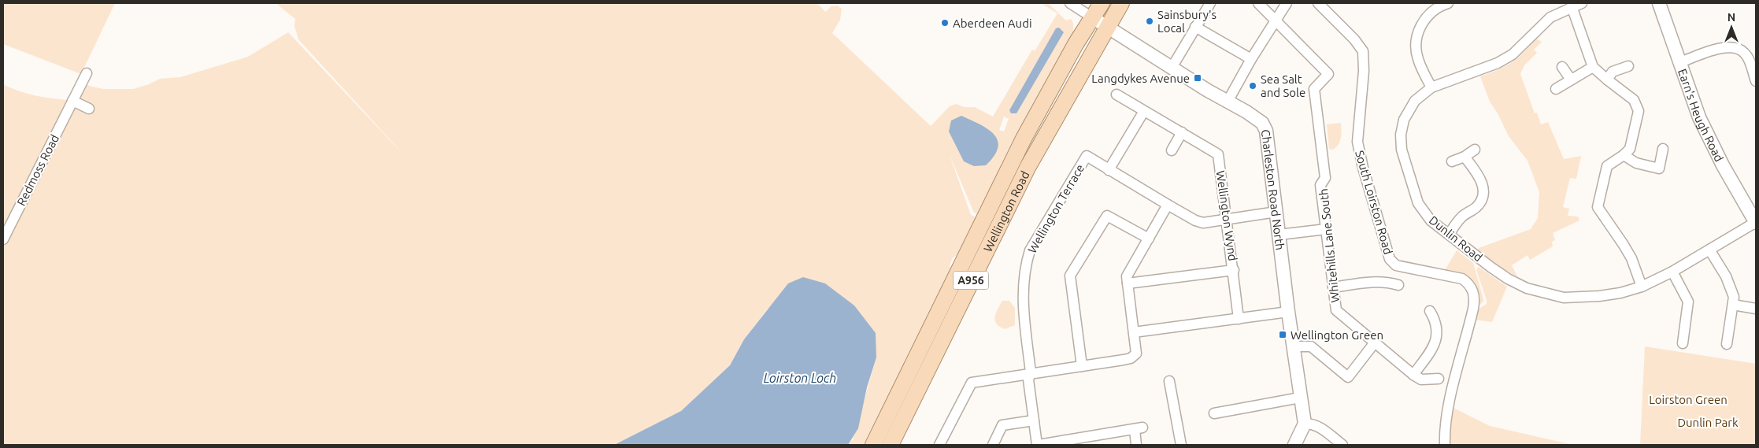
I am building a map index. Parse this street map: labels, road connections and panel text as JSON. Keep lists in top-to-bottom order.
{
  "streets": {
    "main road": ["Wellington Road", "A956"],
    "street": [
      "Earn's Heugh Road",
      "Redmoss Road",
      "Charleston Road North",
      "South Loirston Road",
      "Wellington Terrace",
      "Wellington Wynd",
      "Dunlin Road",
      "Whitehills Lane South"
    ]
  },
  "crossings": [
    ["Earn's Heugh Road", "Dunlin Road"],
    ["Charleston Road North", "Wellington Terrace"],
    ["Charleston Road North", "Wellington Road"],
    ["Wellington Terrace", "Wellington Wynd"]
  ],
  "water": ["Loirston Loch"],
  "parks": ["Loirston Green", "Dunlin Park"],
  "places": {
    "other": ["Sainsbury's Local", "Aberdeen Audi", "Sea Salt and Sole"],
    "transit": ["Langdykes Avenue", "Wellington Green"]
  },
  "north": "top"
}
